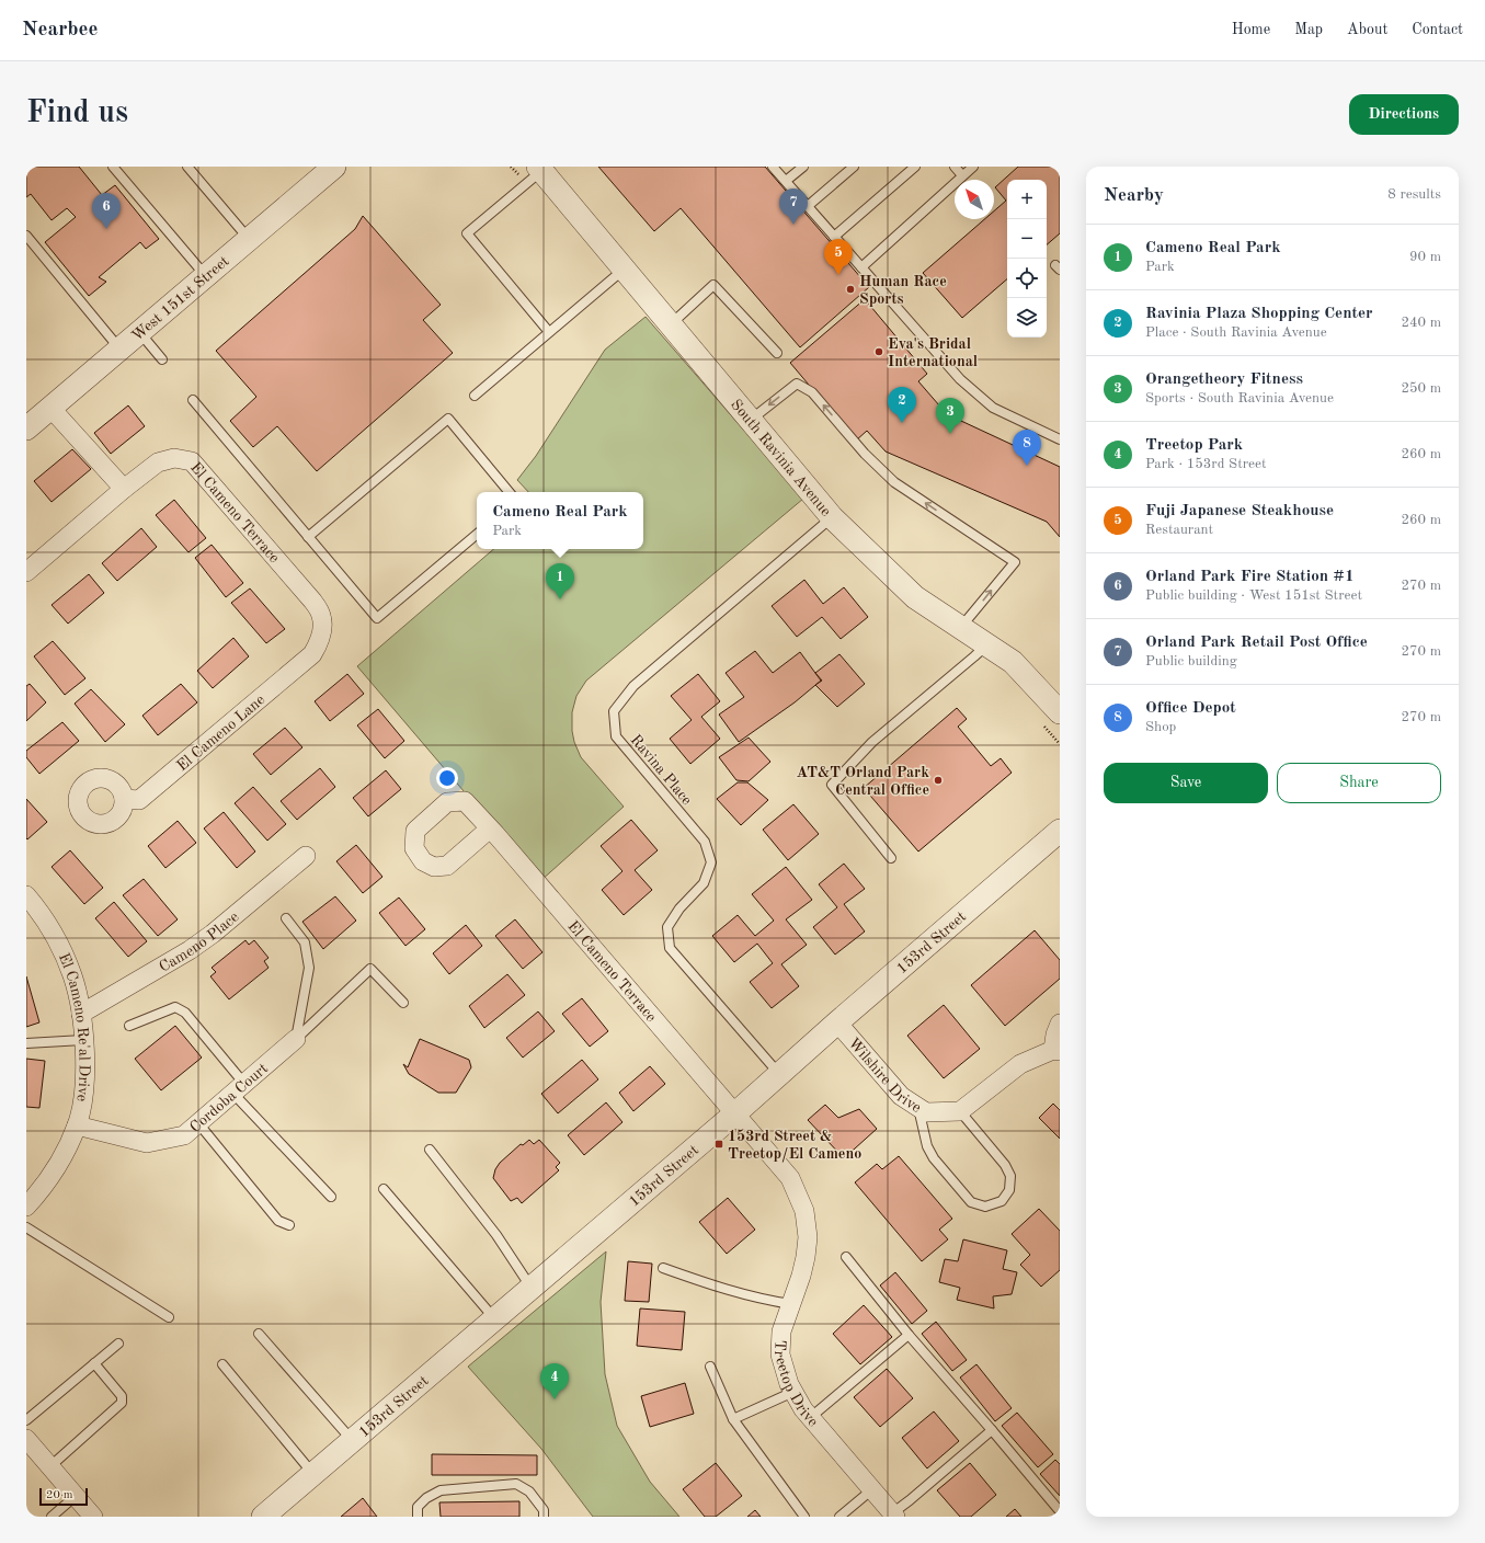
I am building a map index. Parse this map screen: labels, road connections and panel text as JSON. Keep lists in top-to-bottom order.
{
  "streets": {
    "street": [
      "West 151st Street",
      "South Ravinia Avenue",
      "El Cameno Terrace",
      "El Cameno Lane",
      "Cameno Place",
      "153rd Street",
      "El Cameno Re'al Drive",
      "Wilshire Drive",
      "Cordoba Court",
      "Treetop Drive"
    ],
    "lane": ["Ravina Place"]
  },
  "crossings": [
    ["South Ravinia Avenue", "Ravina Place"],
    ["El Cameno Terrace", "El Cameno Lane"],
    ["El Cameno Terrace", "153rd Street"],
    ["El Cameno Terrace", "Treetop Drive"],
    ["Ravina Place", "153rd Street"],
    ["Cameno Place", "El Cameno Re'al Drive"],
    ["153rd Street", "Wilshire Drive"],
    ["153rd Street", "Treetop Drive"],
    ["El Cameno Re'al Drive", "Cordoba Court"]
  ],
  "places": {
    "other": ["Human Race Sports", "Eva's Bridal International", "AT&T Orland Park Central Office"],
    "transit": ["153rd Street & Treetop/El Cameno"]
  },
  "scale_bar": "20 m",
  "north": "top left",
  "page": {
    "header": "Nearbee",
    "nav": [
      "Home",
      "Map",
      "About",
      "Contact"
    ],
    "buttons": [
      "Directions",
      ["Save", "Share"]
    ],
    "title": "Find us",
    "heading": ["Nearby", "8 results"],
    "map_buttons": ["+", "−"],
    "pins": [
      "7",
      "6",
      "5",
      "2",
      "3",
      "8",
      "1",
      "4"
    ],
    "list": [
      {
        "mark": "1",
        "name": "Cameno Real Park",
        "note": "Park",
        "value": "90 m"
      },
      {
        "mark": "2",
        "name": "Ravinia Plaza Shopping Center",
        "note": "Place · South Ravinia Avenue",
        "value": "240 m"
      },
      {
        "mark": "3",
        "name": "Orangetheory Fitness",
        "note": "Sports · South Ravinia Avenue",
        "value": "250 m"
      },
      {
        "mark": "4",
        "name": "Treetop Park",
        "note": "Park · 153rd Street",
        "value": "260 m"
      },
      {
        "mark": "5",
        "name": "Fuji Japanese Steakhouse",
        "note": "Restaurant",
        "value": "260 m"
      },
      {
        "mark": "6",
        "name": "Orland Park Fire Station #1",
        "note": "Public building · West 151st Street",
        "value": "270 m"
      },
      {
        "mark": "7",
        "name": "Orland Park Retail Post Office",
        "note": "Public building",
        "value": "270 m"
      },
      {
        "mark": "8",
        "name": "Office Depot",
        "note": "Shop",
        "value": "270 m"
      }
    ],
    "popup": ["Cameno Real Park", "Park"],
    "scale": "20 m"
  }
}
